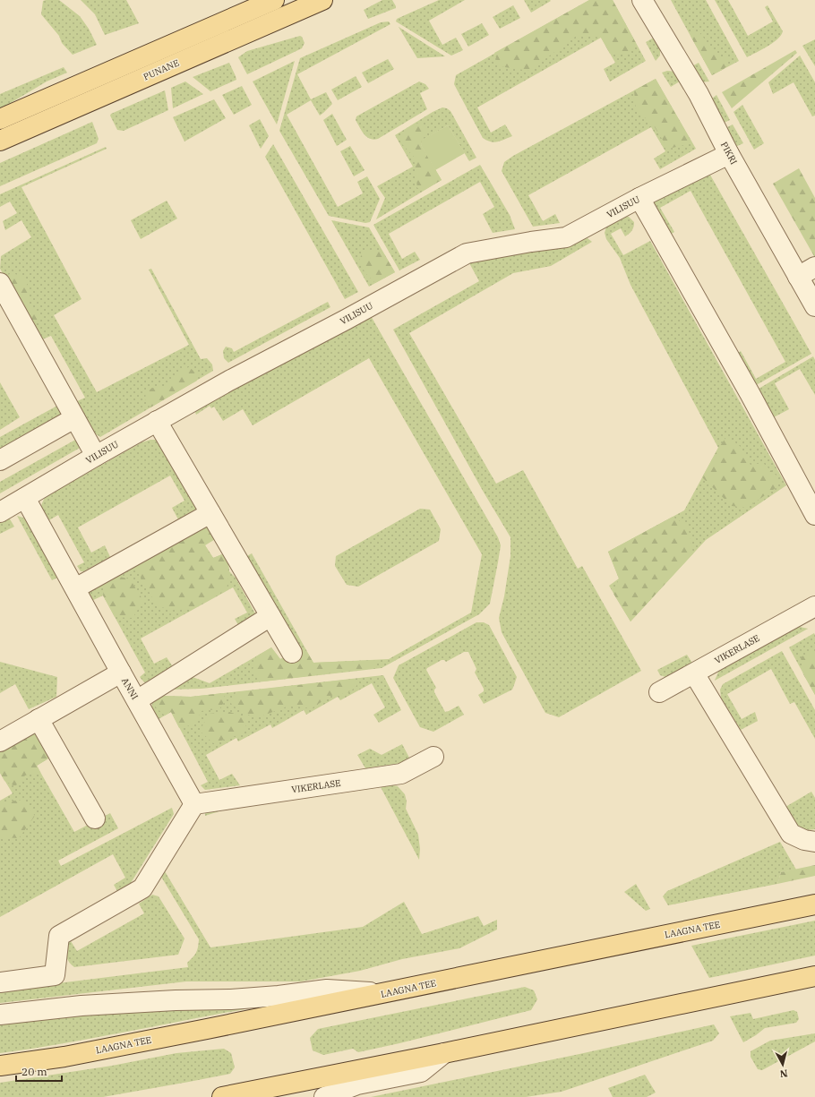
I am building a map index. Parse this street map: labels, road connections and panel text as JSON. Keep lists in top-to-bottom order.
{
  "streets": {
    "main road": ["PUNANE", "LAAGNA TEE"],
    "street": [
      "PIKRI",
      "VILISUU",
      "VIKERLASE",
      "ANNI"
    ]
  },
  "crossings": [
    ["PIKRI", "VILISUU"],
    ["VILISUU", "ANNI"],
    ["VIKERLASE", "ANNI"]
  ],
  "scale_bar": "20 m",
  "north": "bottom"
}
